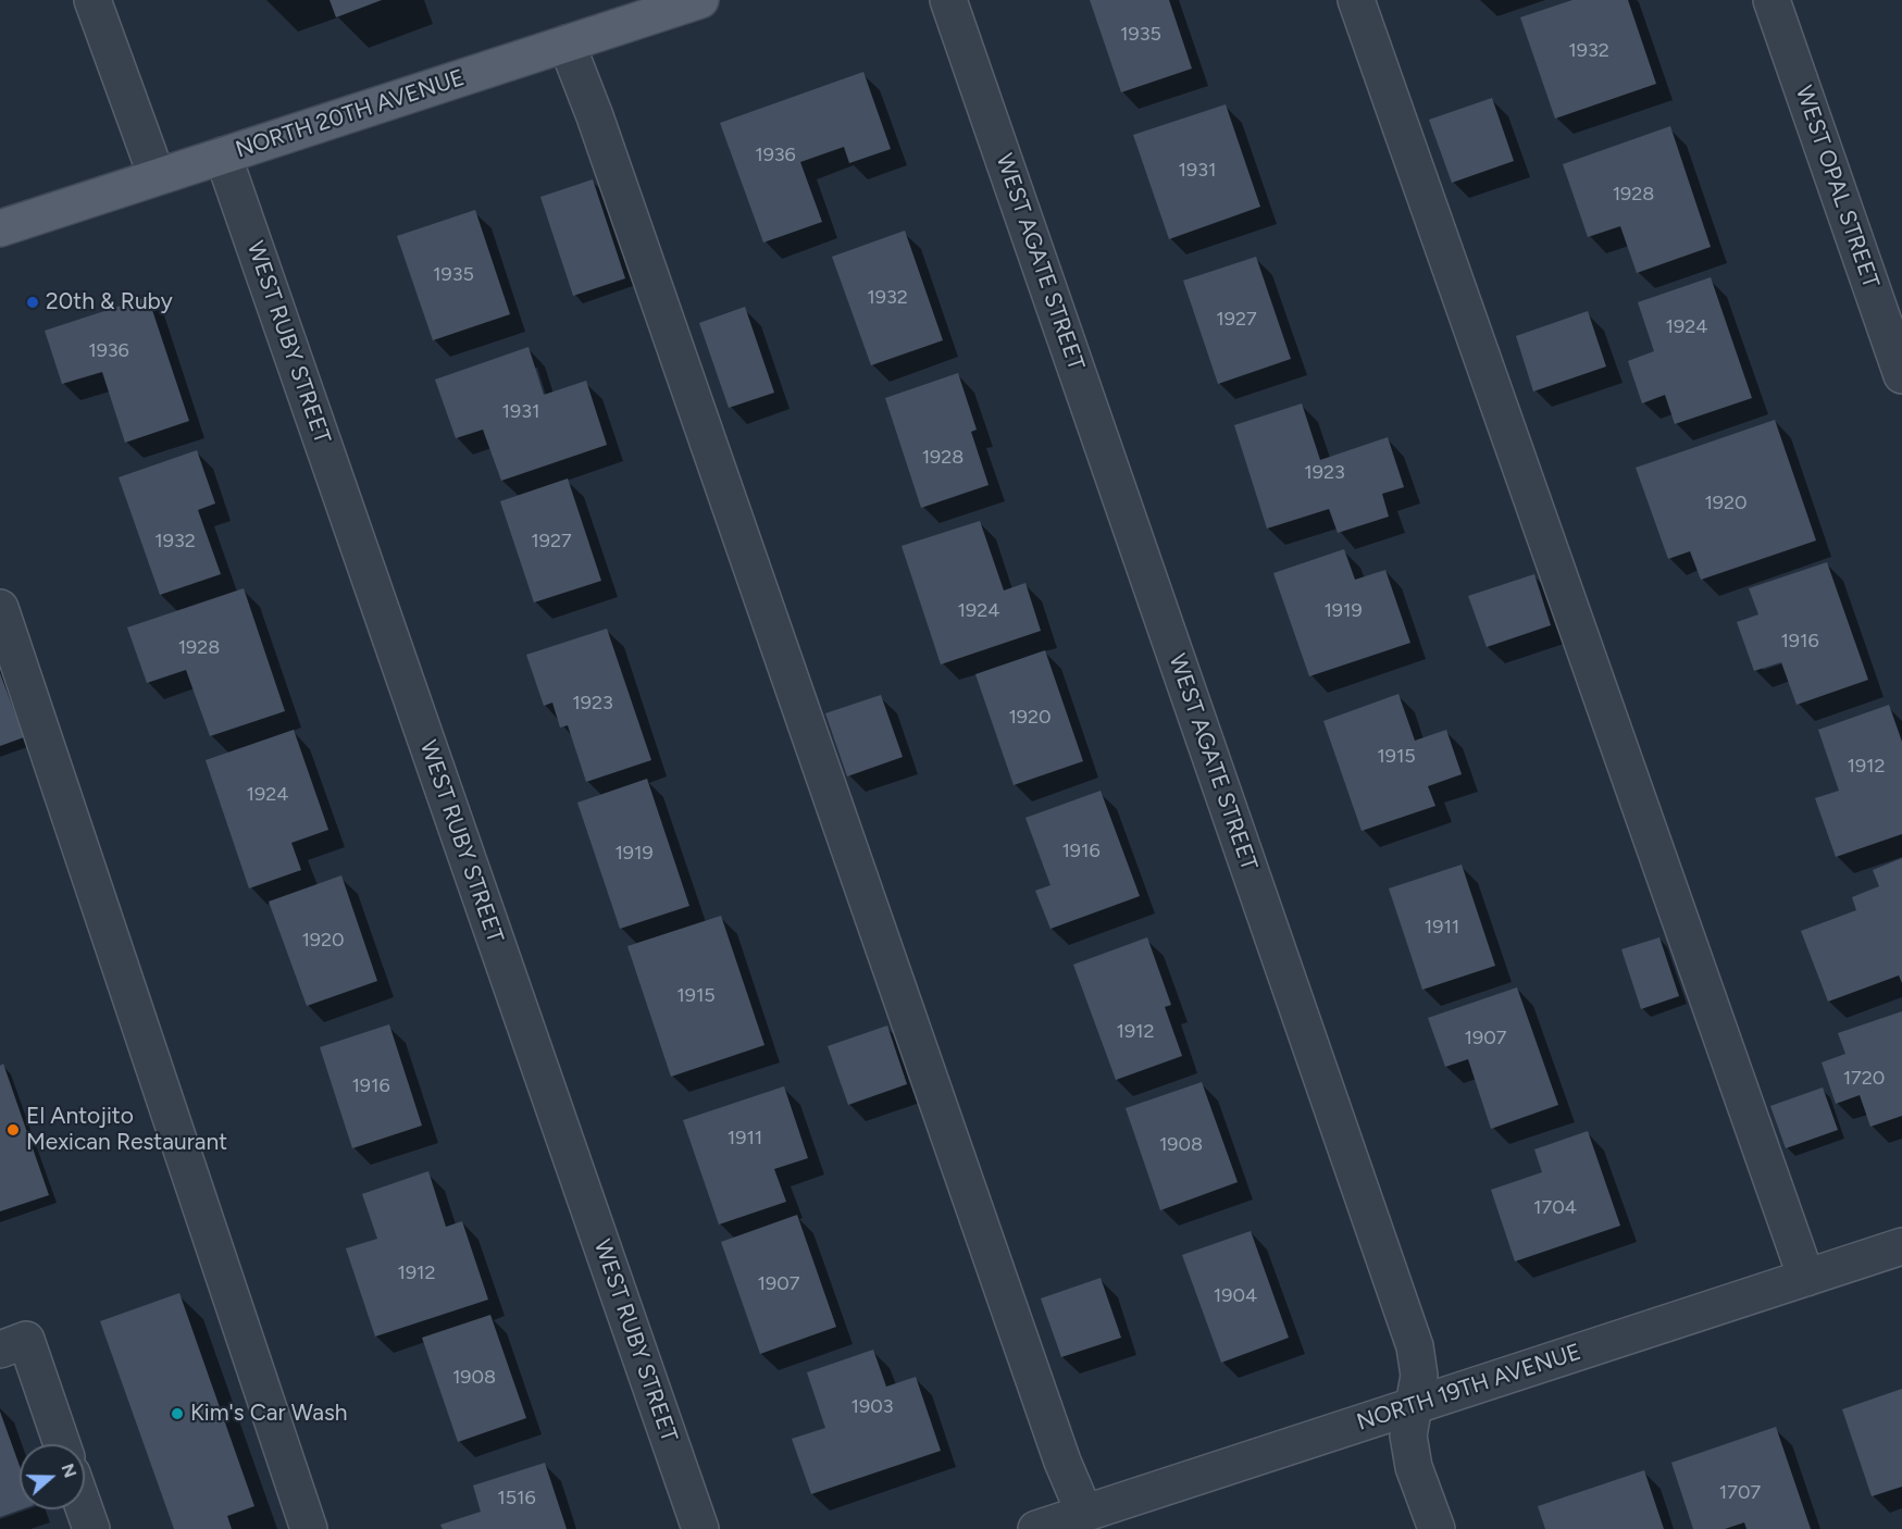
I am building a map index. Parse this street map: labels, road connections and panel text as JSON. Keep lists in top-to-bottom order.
{
  "streets": {
    "main road": ["NORTH 20TH AVENUE"],
    "street": [
      "WEST OPAL STREET",
      "WEST AGATE STREET",
      "WEST RUBY STREET",
      "NORTH 19TH AVENUE"
    ]
  },
  "crossings": [
    ["NORTH 20TH AVENUE", "WEST RUBY STREET"],
    ["WEST AGATE STREET", "NORTH 19TH AVENUE"]
  ],
  "places": ["20th & Ruby", "El Antojito Mexican Restaurant", "Kim's Car Wash"],
  "house_numbers": [
    "1935",
    "1932",
    "1936",
    "1931",
    "1928",
    "1935",
    "1932",
    "1927",
    "1924",
    "1936",
    "1931",
    "1928",
    "1923",
    "1920",
    "1932",
    "1927",
    "1924",
    "1919",
    "1916",
    "1928",
    "1923",
    "1920",
    "1915",
    "1912",
    "1924",
    "1916",
    "1919",
    "1911",
    "1920",
    "1915",
    "1912",
    "1907",
    "1720",
    "1916",
    "1911",
    "1908",
    "1704",
    "1912",
    "1907",
    "1904",
    "1908",
    "1903",
    "1707",
    "1516"
  ],
  "north": "right"
}
